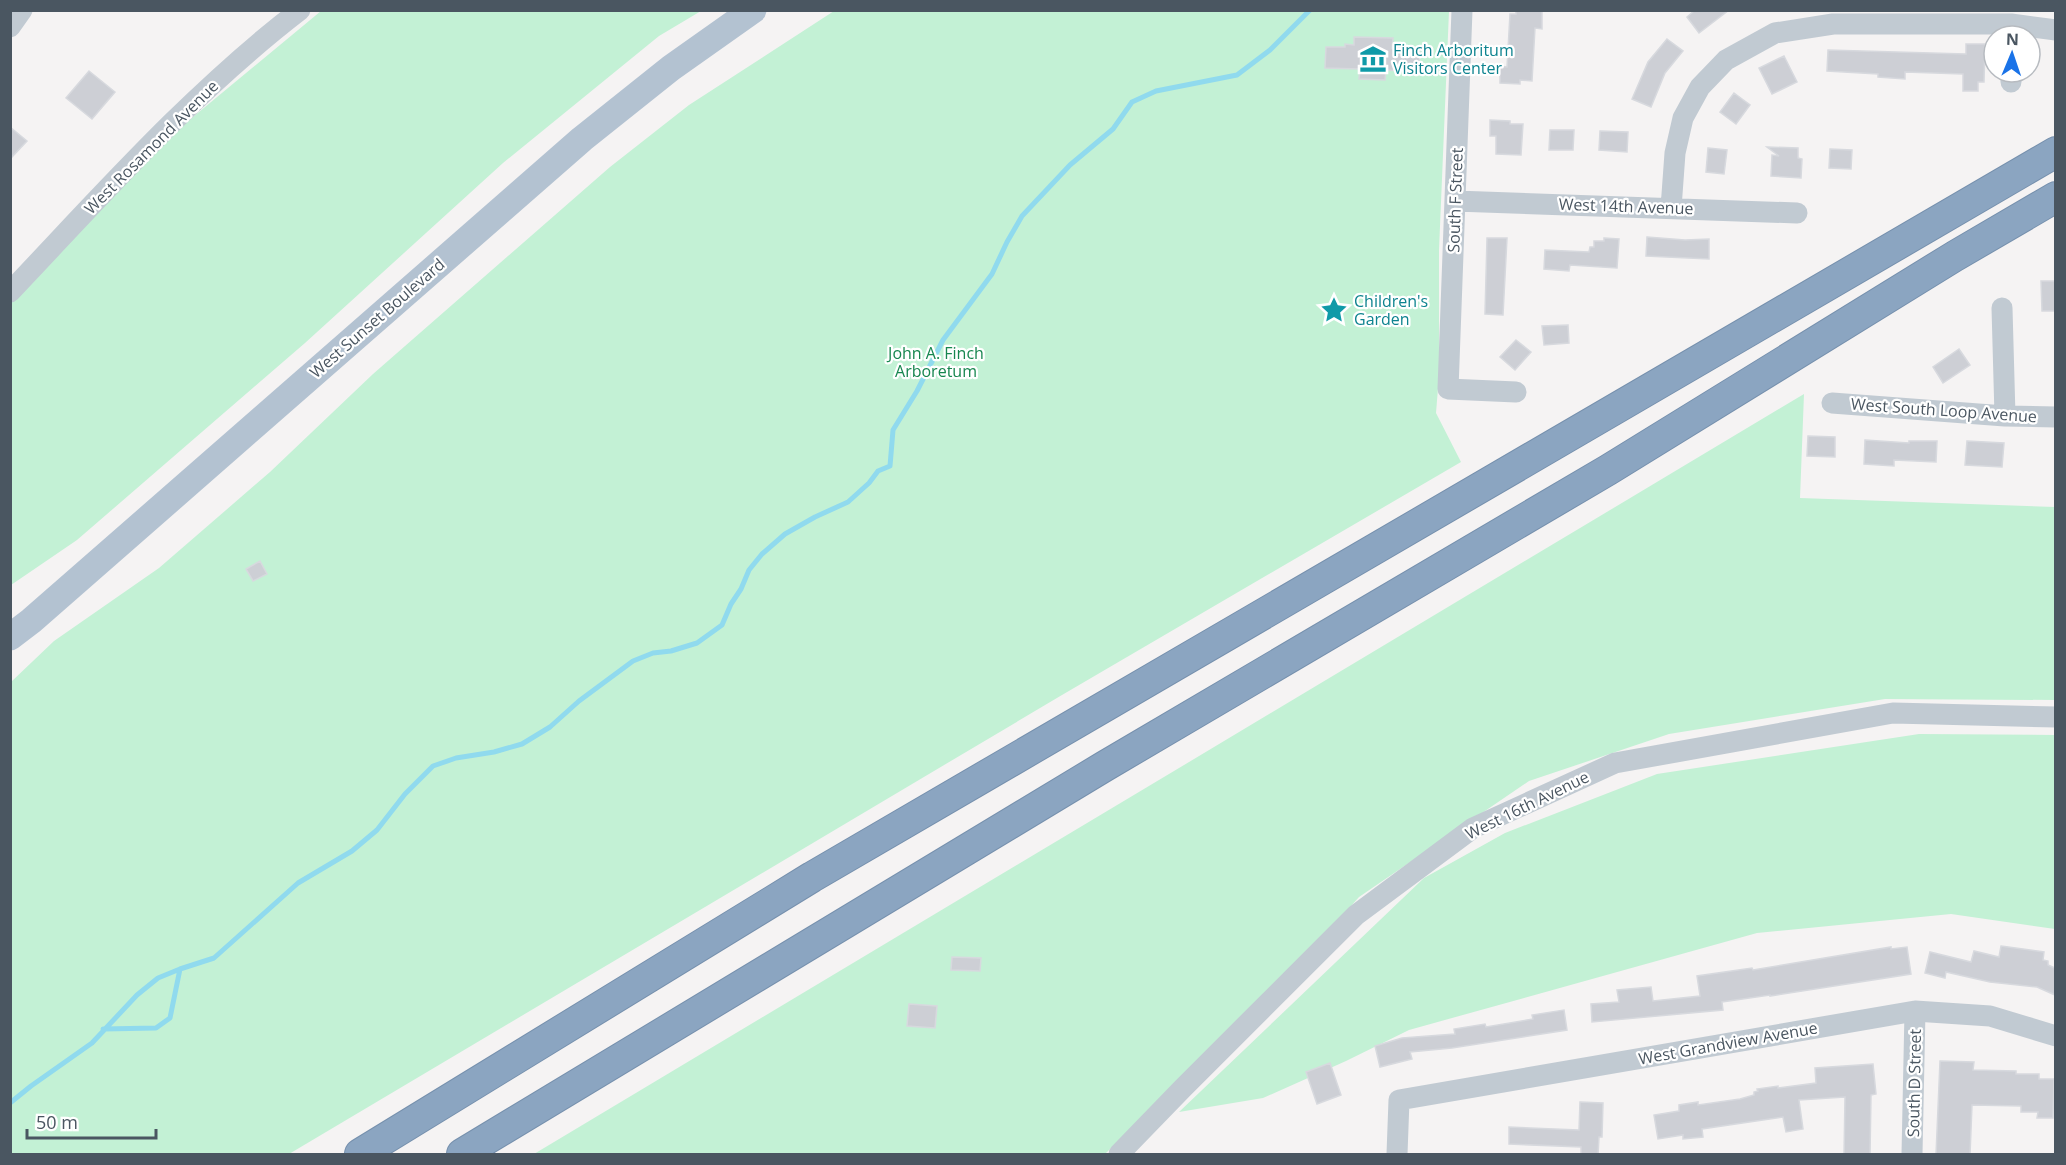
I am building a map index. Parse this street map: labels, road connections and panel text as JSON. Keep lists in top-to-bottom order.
{
  "streets": {
    "main road": ["West Sunset Boulevard"],
    "street": [
      "West Rosamond Avenue",
      "South F Street",
      "West 14th Avenue",
      "West South Loop Avenue",
      "West 16th Avenue",
      "West Grandview Avenue",
      "South D Street"
    ]
  },
  "crossings": [
    ["South F Street", "West 14th Avenue"],
    ["West Grandview Avenue", "South D Street"]
  ],
  "parks": ["John A. Finch Arboretum"],
  "places": {
    "museum": ["Finch Arboritum Visitors Center"],
    "place": ["Children's Garden"]
  },
  "scale_bar": "50 m",
  "north": "top"
}
